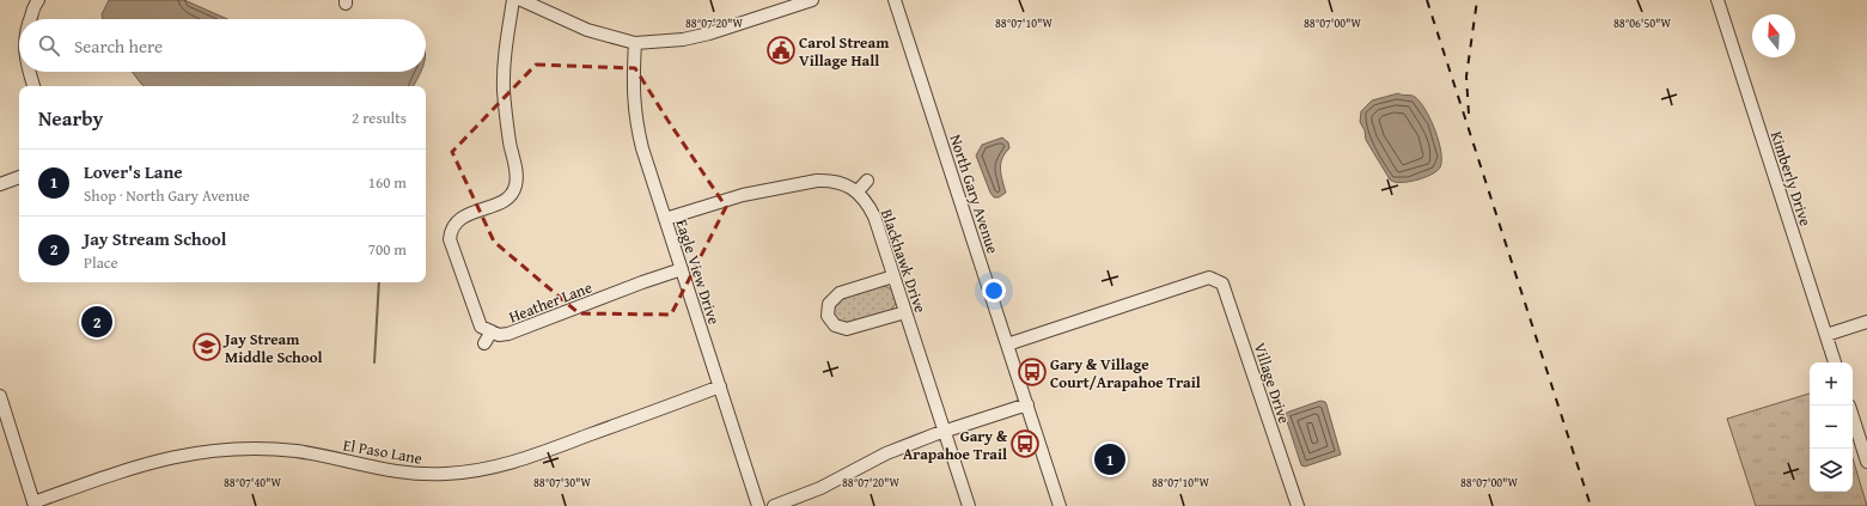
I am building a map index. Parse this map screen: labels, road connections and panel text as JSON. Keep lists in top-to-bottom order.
{
  "streets": {
    "street": [
      "Kimberly Drive",
      "North Gary Avenue",
      "Blackhawk Drive",
      "Eagle View Drive",
      "Heather Lane",
      "Village Drive",
      "El Paso Lane"
    ]
  },
  "crossings": [
    ["North Gary Avenue", "Village Drive"],
    ["Eagle View Drive", "Heather Lane"],
    ["Eagle View Drive", "El Paso Lane"]
  ],
  "places": {
    "public building": ["Carol Stream Village Hall"],
    "school or university": ["Jay Stream Middle School"],
    "bus stop": ["Gary & Village Court/Arapahoe Trail", "Gary & Arapahoe Trail"]
  },
  "north": "top",
  "page": {
    "search": "Search here",
    "heading": ["Nearby", "2 results"],
    "list": [
      {
        "mark": "1",
        "name": "Lover's Lane",
        "note": "Shop · North Gary Avenue",
        "value": "160 m"
      },
      {
        "mark": "2",
        "name": "Jay Stream School",
        "note": "Place",
        "value": "700 m"
      }
    ],
    "pins": ["2", "1"],
    "map_buttons": ["+", "−"]
  },
  "coordinates": [
    "88°07'20\"W",
    "88°07'10\"W",
    "88°07'00\"W",
    "88°06'50\"W",
    "88°07'40\"W",
    "88°07'30\"W"
  ]
}
